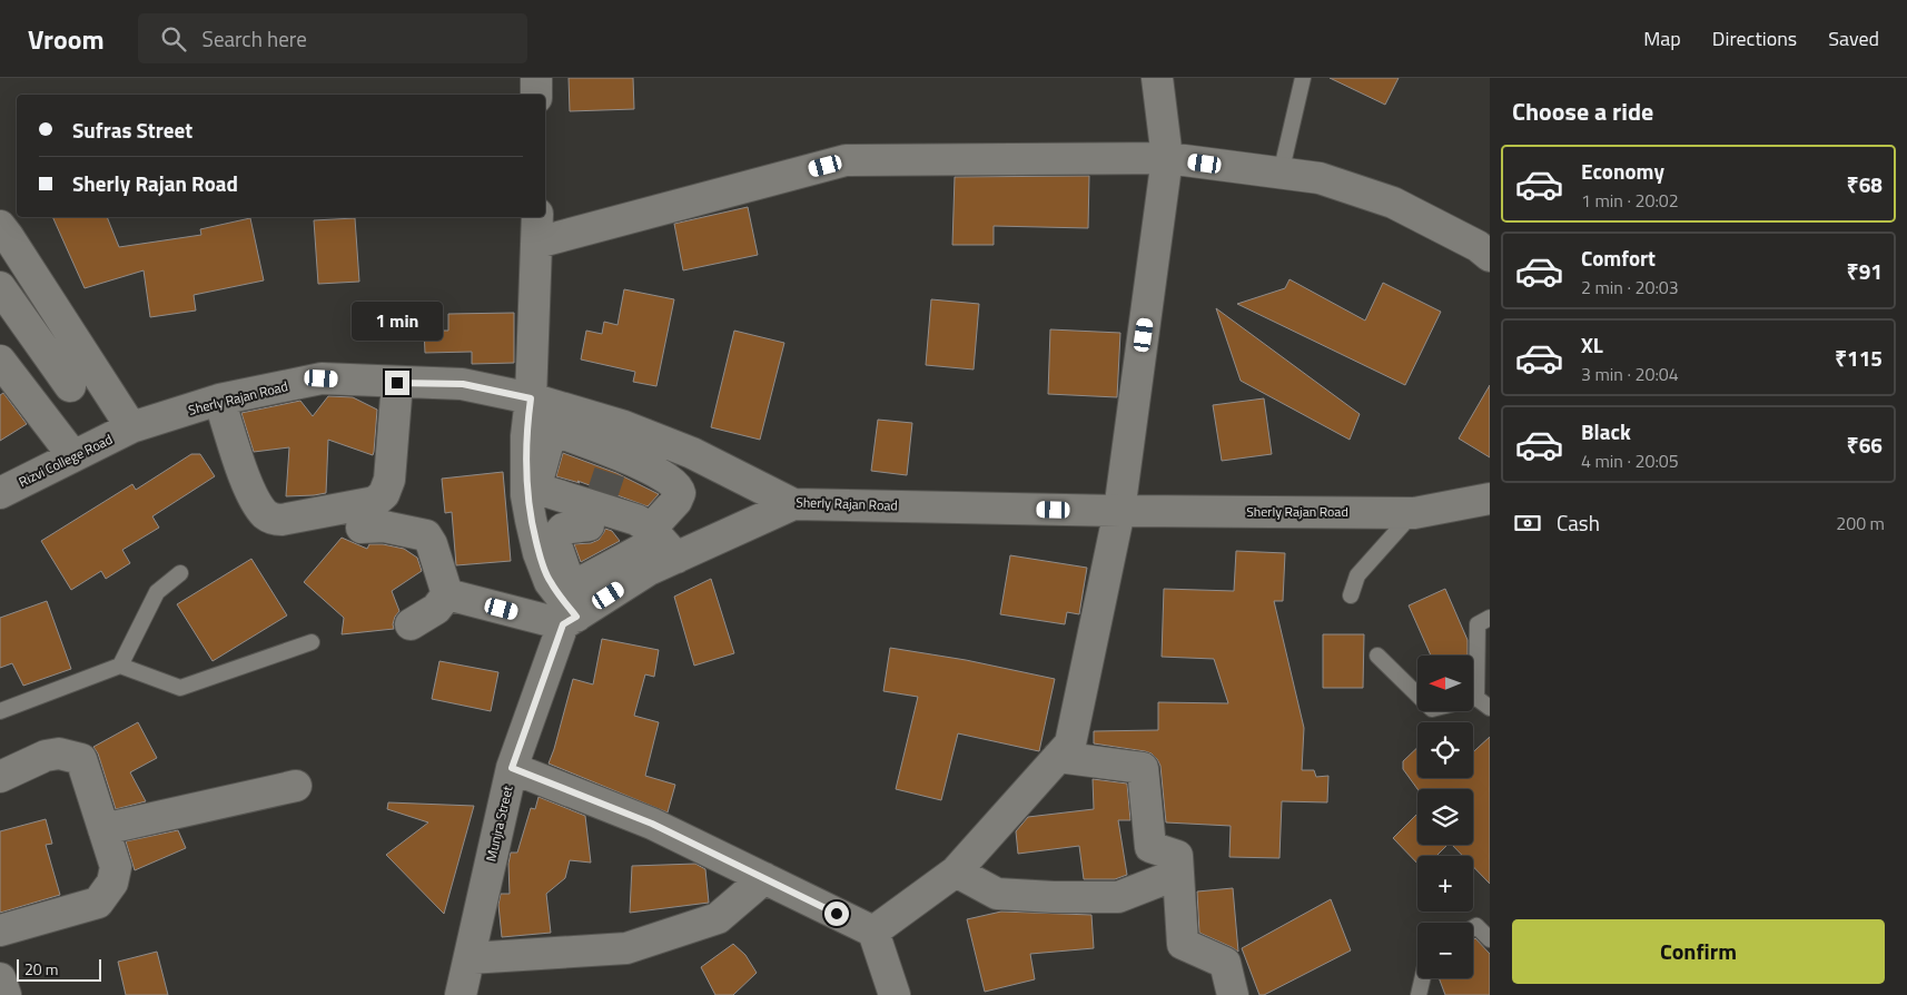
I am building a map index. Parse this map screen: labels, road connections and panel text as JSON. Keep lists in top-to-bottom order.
{
  "streets": {
    "street": ["Sherly Rajan Road", "Rizvi College Road", "Munjra Street"]
  },
  "crossings": [
    ["Sherly Rajan Road", "Rizvi College Road"]
  ],
  "scale_bar": "20 m",
  "north": "left",
  "page": {
    "header": "Vroom",
    "search": "Search here",
    "nav": ["Map", "Directions", "Saved"],
    "heading": "Choose a ride",
    "banner": ["Sufras Street", "Sherly Rajan Road"],
    "list": [
      {
        "name": "Economy",
        "note": "1 min · 20:02",
        "value": "₹68"
      },
      {
        "name": "Comfort",
        "note": "2 min · 20:03",
        "value": "₹91"
      },
      {
        "name": "XL",
        "note": "3 min · 20:04",
        "value": "₹115"
      },
      {
        "name": "Black",
        "note": "4 min · 20:05",
        "value": "₹66"
      }
    ],
    "bubble": "1 min",
    "pay": ["Cash", "200 m"],
    "map_buttons": ["+", "−"],
    "buttons": "Confirm",
    "scale": "20 m"
  }
}
